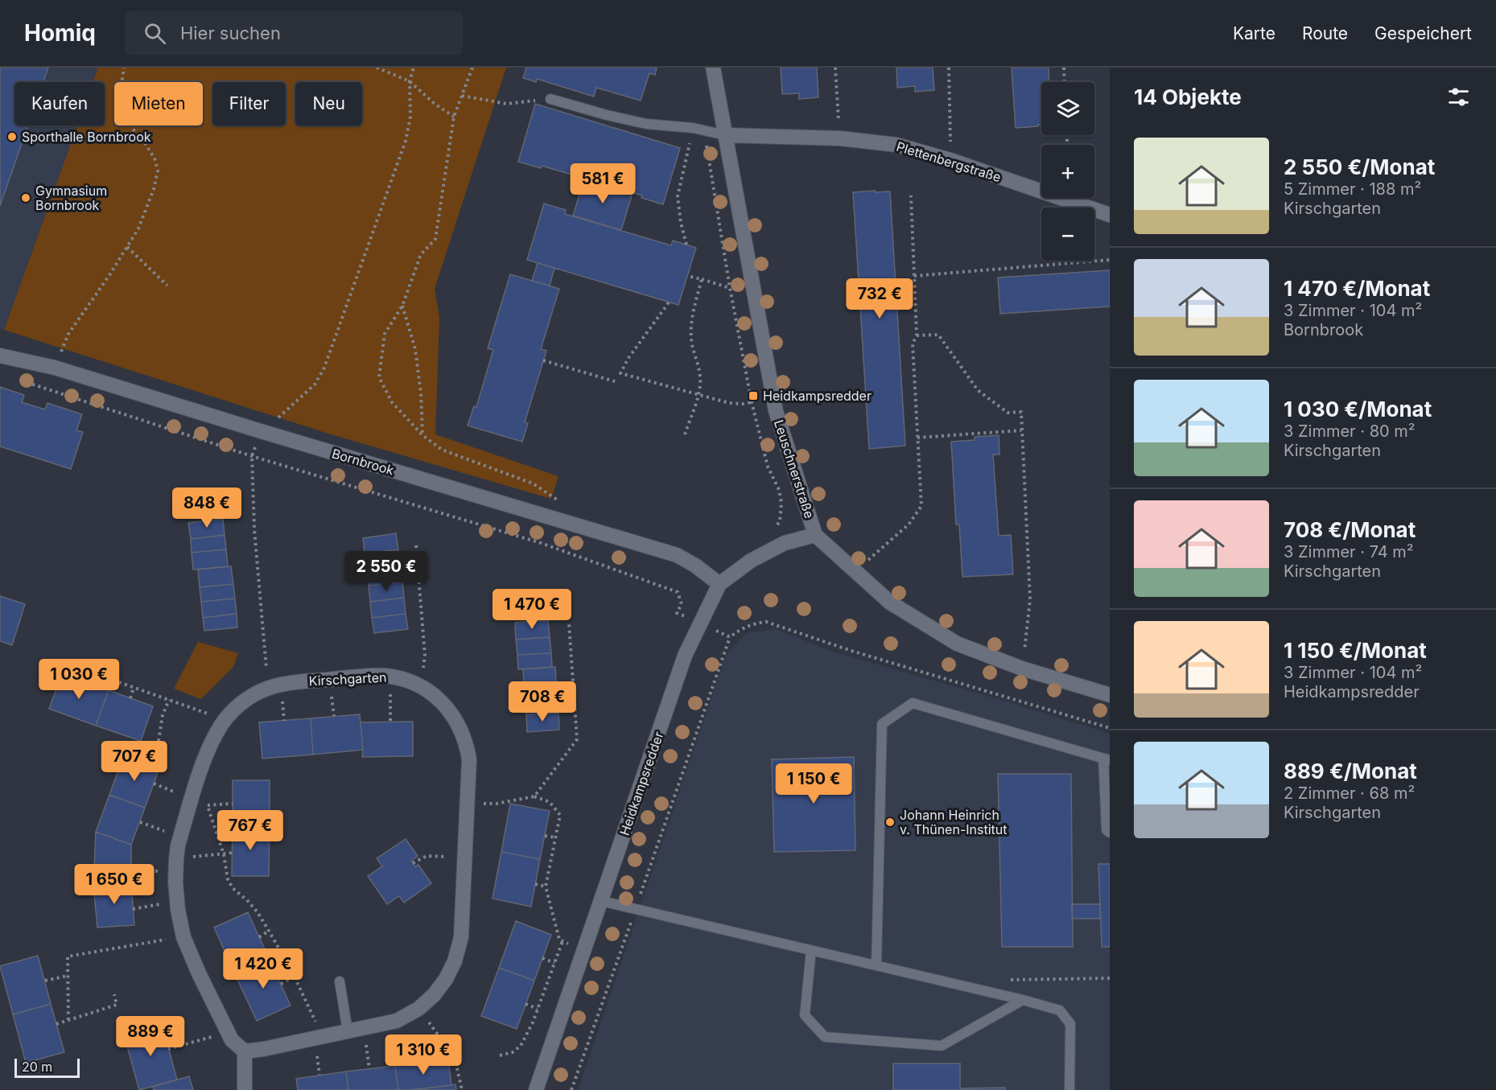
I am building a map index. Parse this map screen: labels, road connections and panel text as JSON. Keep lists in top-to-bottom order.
{
  "streets": {
    "street": [
      "Plettenbergstraße",
      "Bornbrook",
      "Leuschnerstraße",
      "Kirschgarten",
      "Heidkampsredder"
    ]
  },
  "crossings": [
    ["Plettenbergstraße", "Leuschnerstraße"],
    ["Bornbrook", "Heidkampsredder"],
    ["Leuschnerstraße", "Heidkampsredder"]
  ],
  "places": {
    "other": ["Sporthalle Bornbrook", "Gymnasium Bornbrook", "Johann Heinrich v. Thünen-Institut"],
    "transit": ["Heidkampsredder"]
  },
  "scale_bar": "20 m",
  "page": {
    "header": "Homiq",
    "search": "Hier suchen",
    "nav": ["Karte", "Route", "Gespeichert"],
    "heading": "14 Objekte",
    "map_buttons": ["+", "−"],
    "chip": [
      "Kaufen",
      "Mieten",
      "Filter",
      "Neu"
    ],
    "list": [
      {
        "name": "2 550 €/Monat",
        "note": "5 Zimmer · 188 m² · Kirschgarten"
      },
      {
        "name": "1 470 €/Monat",
        "note": "3 Zimmer · 104 m² · Bornbrook"
      },
      {
        "name": "1 030 €/Monat",
        "note": "3 Zimmer · 80 m² · Kirschgarten"
      },
      {
        "name": "708 €/Monat",
        "note": "3 Zimmer · 74 m² · Kirschgarten"
      },
      {
        "name": "1 150 €/Monat",
        "note": "3 Zimmer · 104 m² · Heidkampsredder"
      },
      {
        "name": "889 €/Monat",
        "note": "2 Zimmer · 68 m² · Kirschgarten"
      }
    ],
    "price": [
      "581 €",
      "732 €",
      "848 €",
      "2 550 €",
      "1 470 €",
      "1 030 €",
      "708 €",
      "707 €",
      "1 150 €",
      "767 €",
      "1 650 €",
      "1 420 €",
      "889 €",
      "1 310 €"
    ],
    "scale": "20 m"
  }
}
